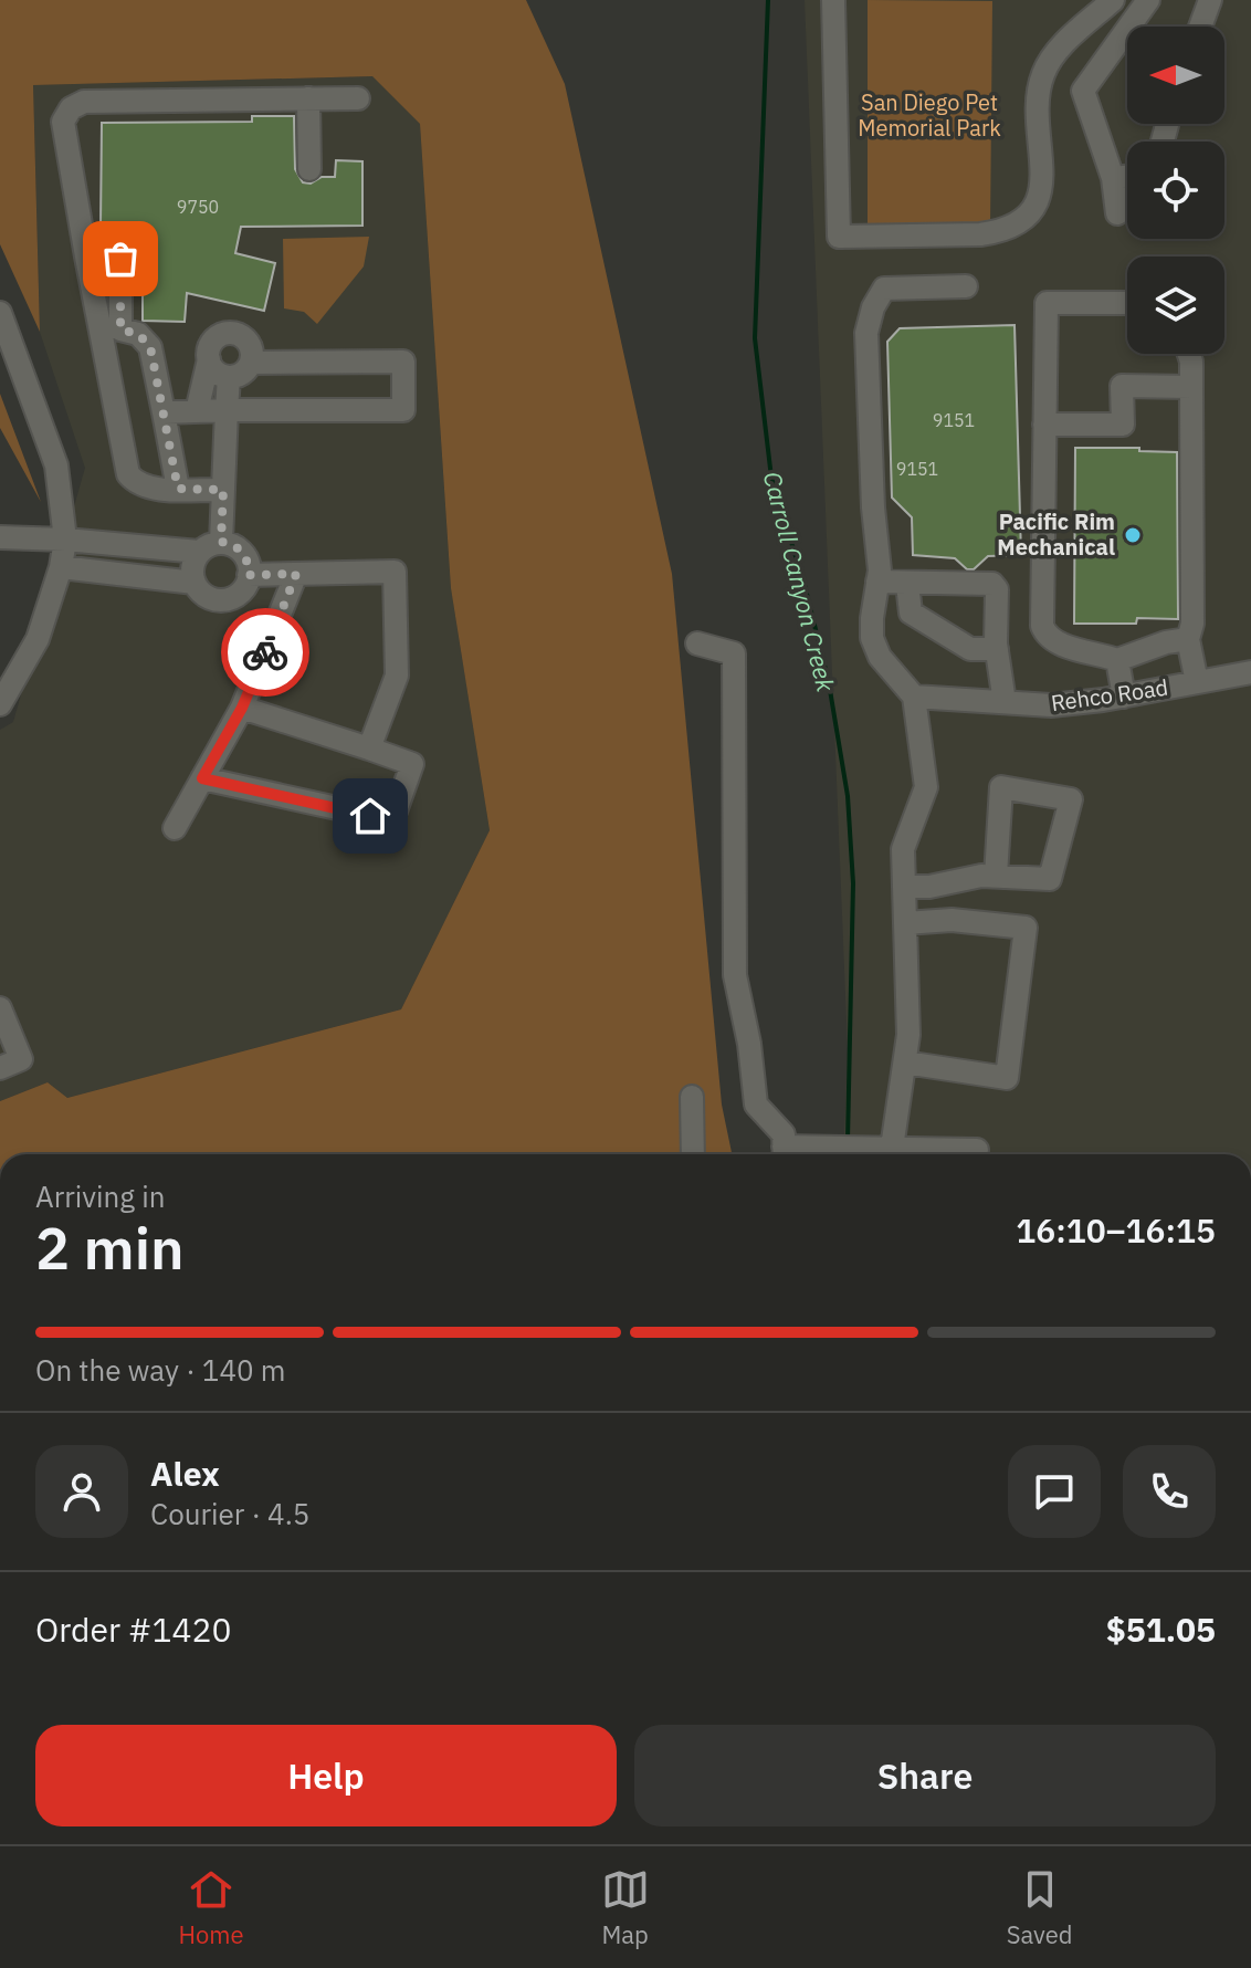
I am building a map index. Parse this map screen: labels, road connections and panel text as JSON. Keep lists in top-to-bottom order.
{
  "streets": {
    "street": ["Rehco Road"]
  },
  "water": ["Carroll Canyon Creek"],
  "parks": ["San Diego Pet Memorial Park"],
  "places": ["Pacific Rim Mechanical"],
  "house_numbers": ["9750", "9151", "9151"],
  "north": "left",
  "page": {
    "heading": ["2 min", "Arriving in", "16:10–16:15"],
    "panel": [
      "Alex",
      "Courier · 4.5",
      "Order #1420",
      "$51.05"
    ],
    "bar": "On the way · 140 m",
    "buttons": ["Help", "Share"],
    "tabs": ["Home", "Map", "Saved"]
  }
}
